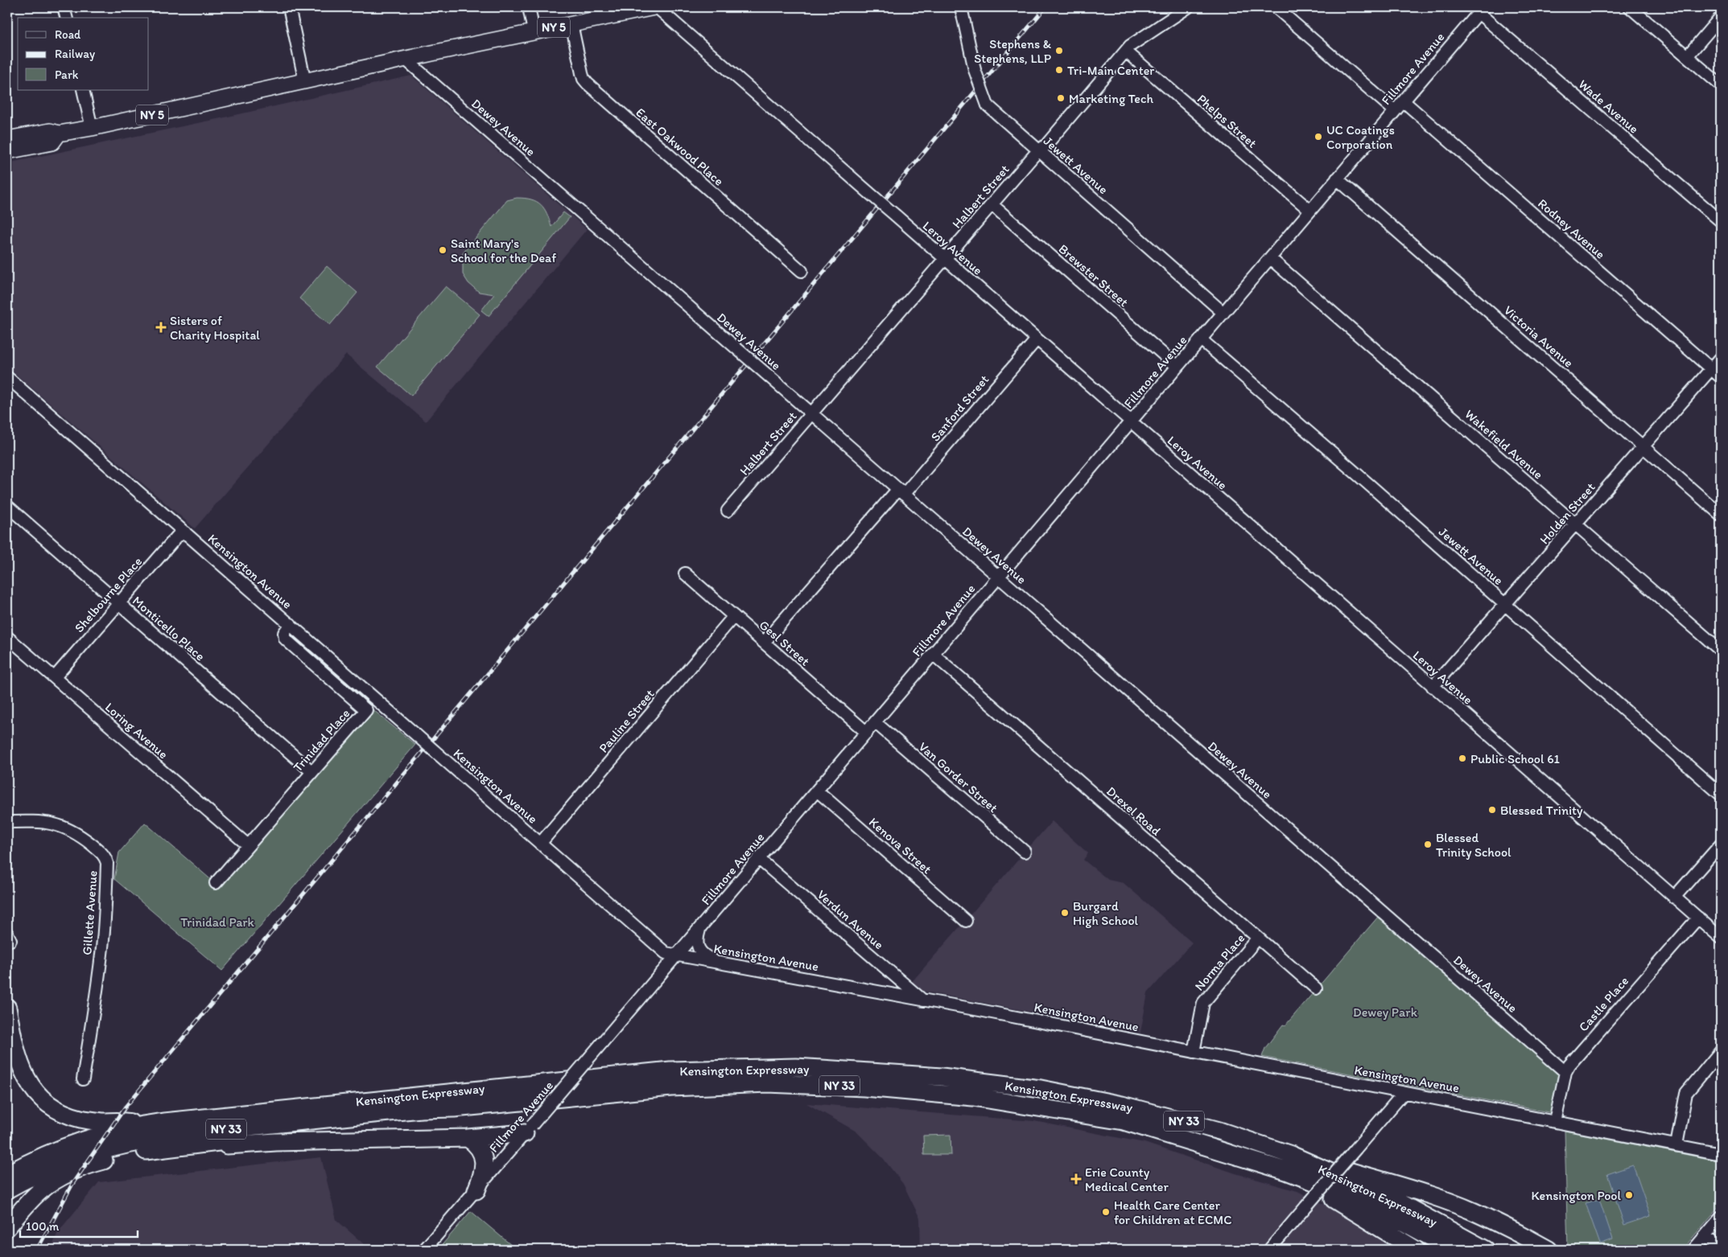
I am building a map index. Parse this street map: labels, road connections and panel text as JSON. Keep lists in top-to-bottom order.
{
  "streets": {
    "highway": ["Kensington Expressway", "NY 33"],
    "main road": ["NY 5"],
    "street": [
      "Fillmore Avenue",
      "Wade Avenue",
      "Phelps Street",
      "Dewey Avenue",
      "East Oakwood Place",
      "Jewett Avenue",
      "Halbert Street",
      "Rodney Avenue",
      "Leroy Avenue",
      "Brewster Street",
      "Victoria Avenue",
      "Sanford Street",
      "Wakefield Avenue",
      "Holden Street",
      "Kensington Avenue",
      "Shelbourne Place",
      "Monticello Place",
      "Gesl Street",
      "Pauline Street",
      "Loring Avenue",
      "Trinidad Place",
      "Van Gorder Street",
      "Drexel Road",
      "Kenova Street",
      "Gillette Avenue",
      "Verdun Avenue",
      "Norma Place",
      "Castle Place"
    ]
  },
  "crossings": [
    ["NY 5", "Dewey Avenue"],
    ["NY 5", "East Oakwood Place"],
    ["NY 5", "Leroy Avenue"],
    ["Fillmore Avenue", "Wade Avenue"],
    ["Fillmore Avenue", "Phelps Street"],
    ["Fillmore Avenue", "Dewey Avenue"],
    ["Fillmore Avenue", "Jewett Avenue"],
    ["Fillmore Avenue", "Rodney Avenue"],
    ["Fillmore Avenue", "Leroy Avenue"],
    ["Fillmore Avenue", "Brewster Street"],
    ["Fillmore Avenue", "Victoria Avenue"],
    ["Fillmore Avenue", "Wakefield Avenue"],
    ["Fillmore Avenue", "Kensington Avenue"],
    ["Fillmore Avenue", "Gesl Street"],
    ["Fillmore Avenue", "Van Gorder Street"],
    ["Fillmore Avenue", "Drexel Road"],
    ["Fillmore Avenue", "Kenova Street"],
    ["Fillmore Avenue", "Verdun Avenue"],
    ["Phelps Street", "Halbert Street"],
    ["Dewey Avenue", "Halbert Street"],
    ["Dewey Avenue", "Sanford Street"],
    ["Dewey Avenue", "Castle Place"],
    ["Jewett Avenue", "Halbert Street"],
    ["Jewett Avenue", "Holden Street"],
    ["Halbert Street", "Leroy Avenue"],
    ["Halbert Street", "Brewster Street"],
    ["Rodney Avenue", "Holden Street"],
    ["Leroy Avenue", "Sanford Street"],
    ["Leroy Avenue", "Holden Street"],
    ["Leroy Avenue", "Castle Place"],
    ["Victoria Avenue", "Holden Street"],
    ["Sanford Street", "Gesl Street"],
    ["Wakefield Avenue", "Holden Street"],
    ["Kensington Avenue", "Shelbourne Place"],
    ["Kensington Avenue", "Pauline Street"],
    ["Kensington Avenue", "Trinidad Place"],
    ["Kensington Avenue", "Verdun Avenue"],
    ["Kensington Avenue", "Norma Place"],
    ["Kensington Avenue", "Castle Place"],
    ["Shelbourne Place", "Monticello Place"],
    ["Shelbourne Place", "Loring Avenue"],
    ["Monticello Place", "Trinidad Place"],
    ["Gesl Street", "Pauline Street"],
    ["Loring Avenue", "Trinidad Place"],
    ["Drexel Road", "Norma Place"]
  ],
  "parks": ["Trinidad Park", "Dewey Park"],
  "places": {
    "other": [
      "Stephens & Stephens, LLP",
      "Tri-Main Center",
      "Marketing Tech",
      "UC Coatings Corporation",
      "Saint Mary's School for the Deaf",
      "Public School 61",
      "Blessed Trinity",
      "Blessed Trinity School",
      "Burgard High School",
      "Kensington Pool",
      "Health Care Center for Children at ECMC"
    ],
    "health": ["Sisters of Charity Hospital", "Erie County Medical Center"]
  },
  "legend": ["Road", "Railway", "Park"],
  "scale_bar": "100 m"
}
